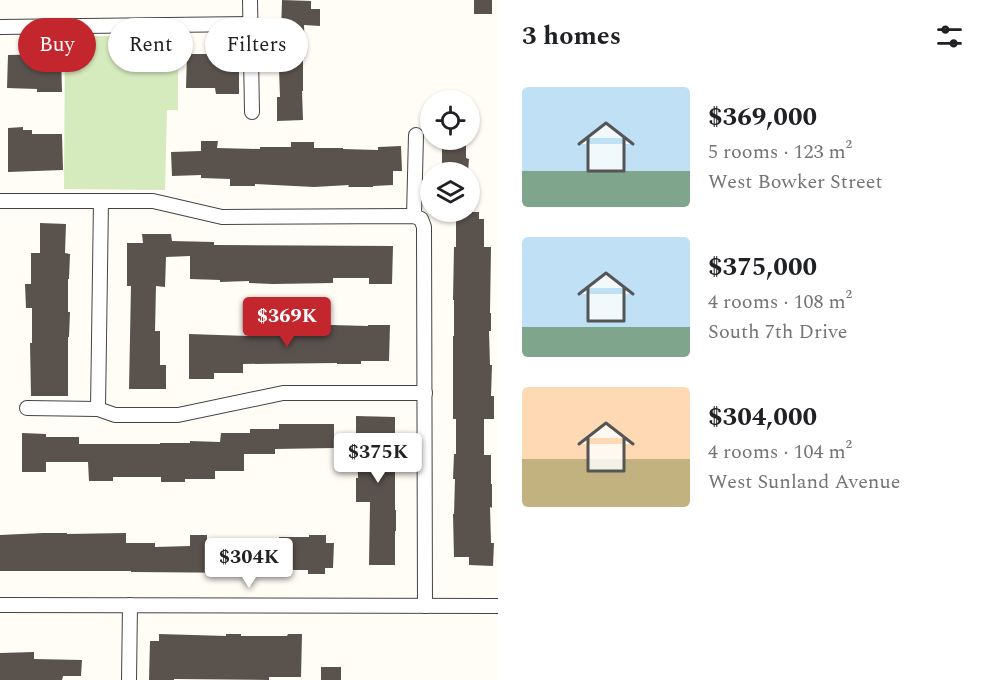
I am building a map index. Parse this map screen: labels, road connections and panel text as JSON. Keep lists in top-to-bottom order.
{
  "page": {
    "heading": "3 homes",
    "chip": ["Buy", "Rent", "Filters"],
    "list": [
      {
        "name": "$369,000",
        "note": "5 rooms · 123 m² · West Bowker Street"
      },
      {
        "name": "$375,000",
        "note": "4 rooms · 108 m² · South 7th Drive"
      },
      {
        "name": "$304,000",
        "note": "4 rooms · 104 m² · West Sunland Avenue"
      }
    ],
    "price": ["$369K", "$375K", "$304K"]
  }
}
